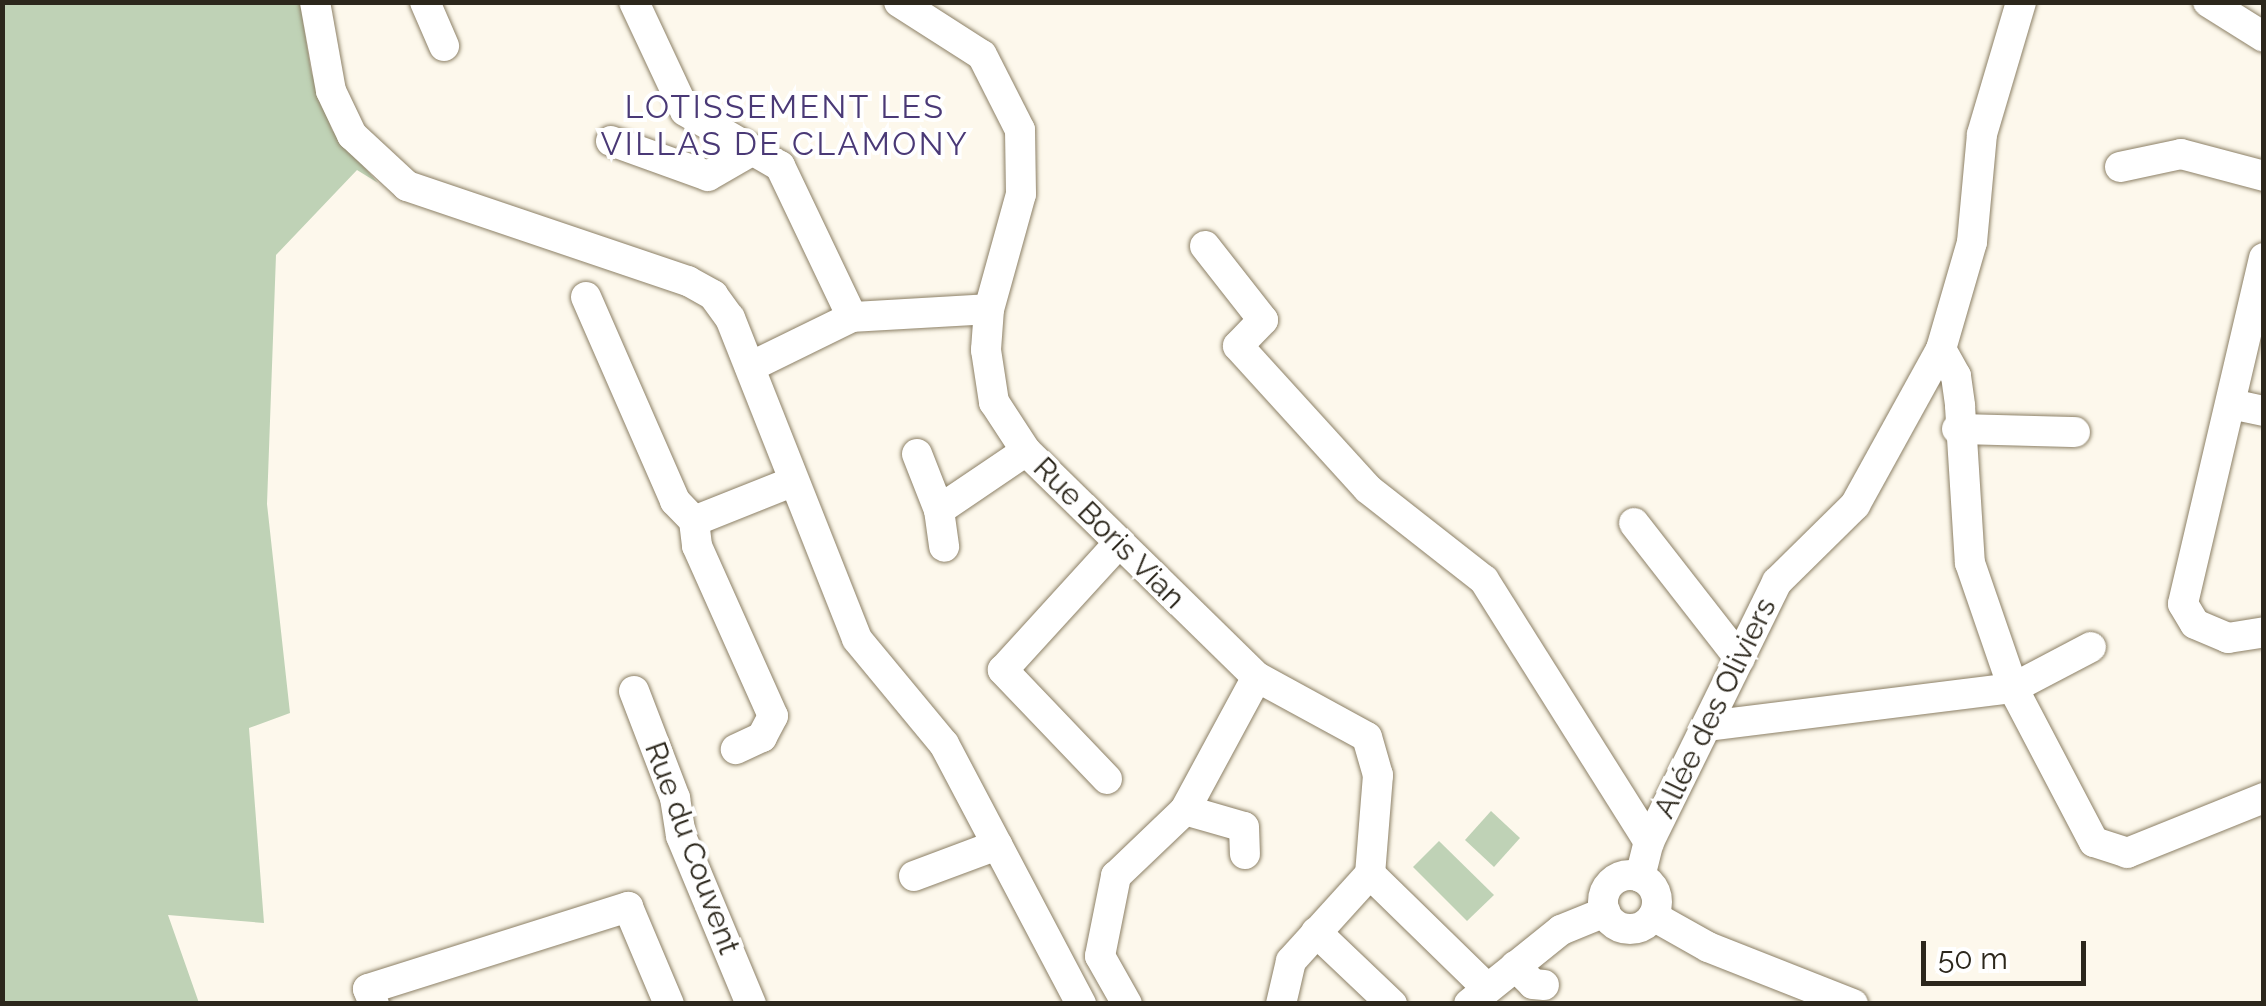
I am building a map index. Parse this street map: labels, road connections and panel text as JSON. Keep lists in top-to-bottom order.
{
  "streets": {
    "street": ["Rue Boris Vian", "Allée des Oliviers", "Rue du Couvent"]
  },
  "districts": ["LOTISSEMENT LES VILLAS DE CLAMONY"],
  "scale_bar": "50 m"
}
